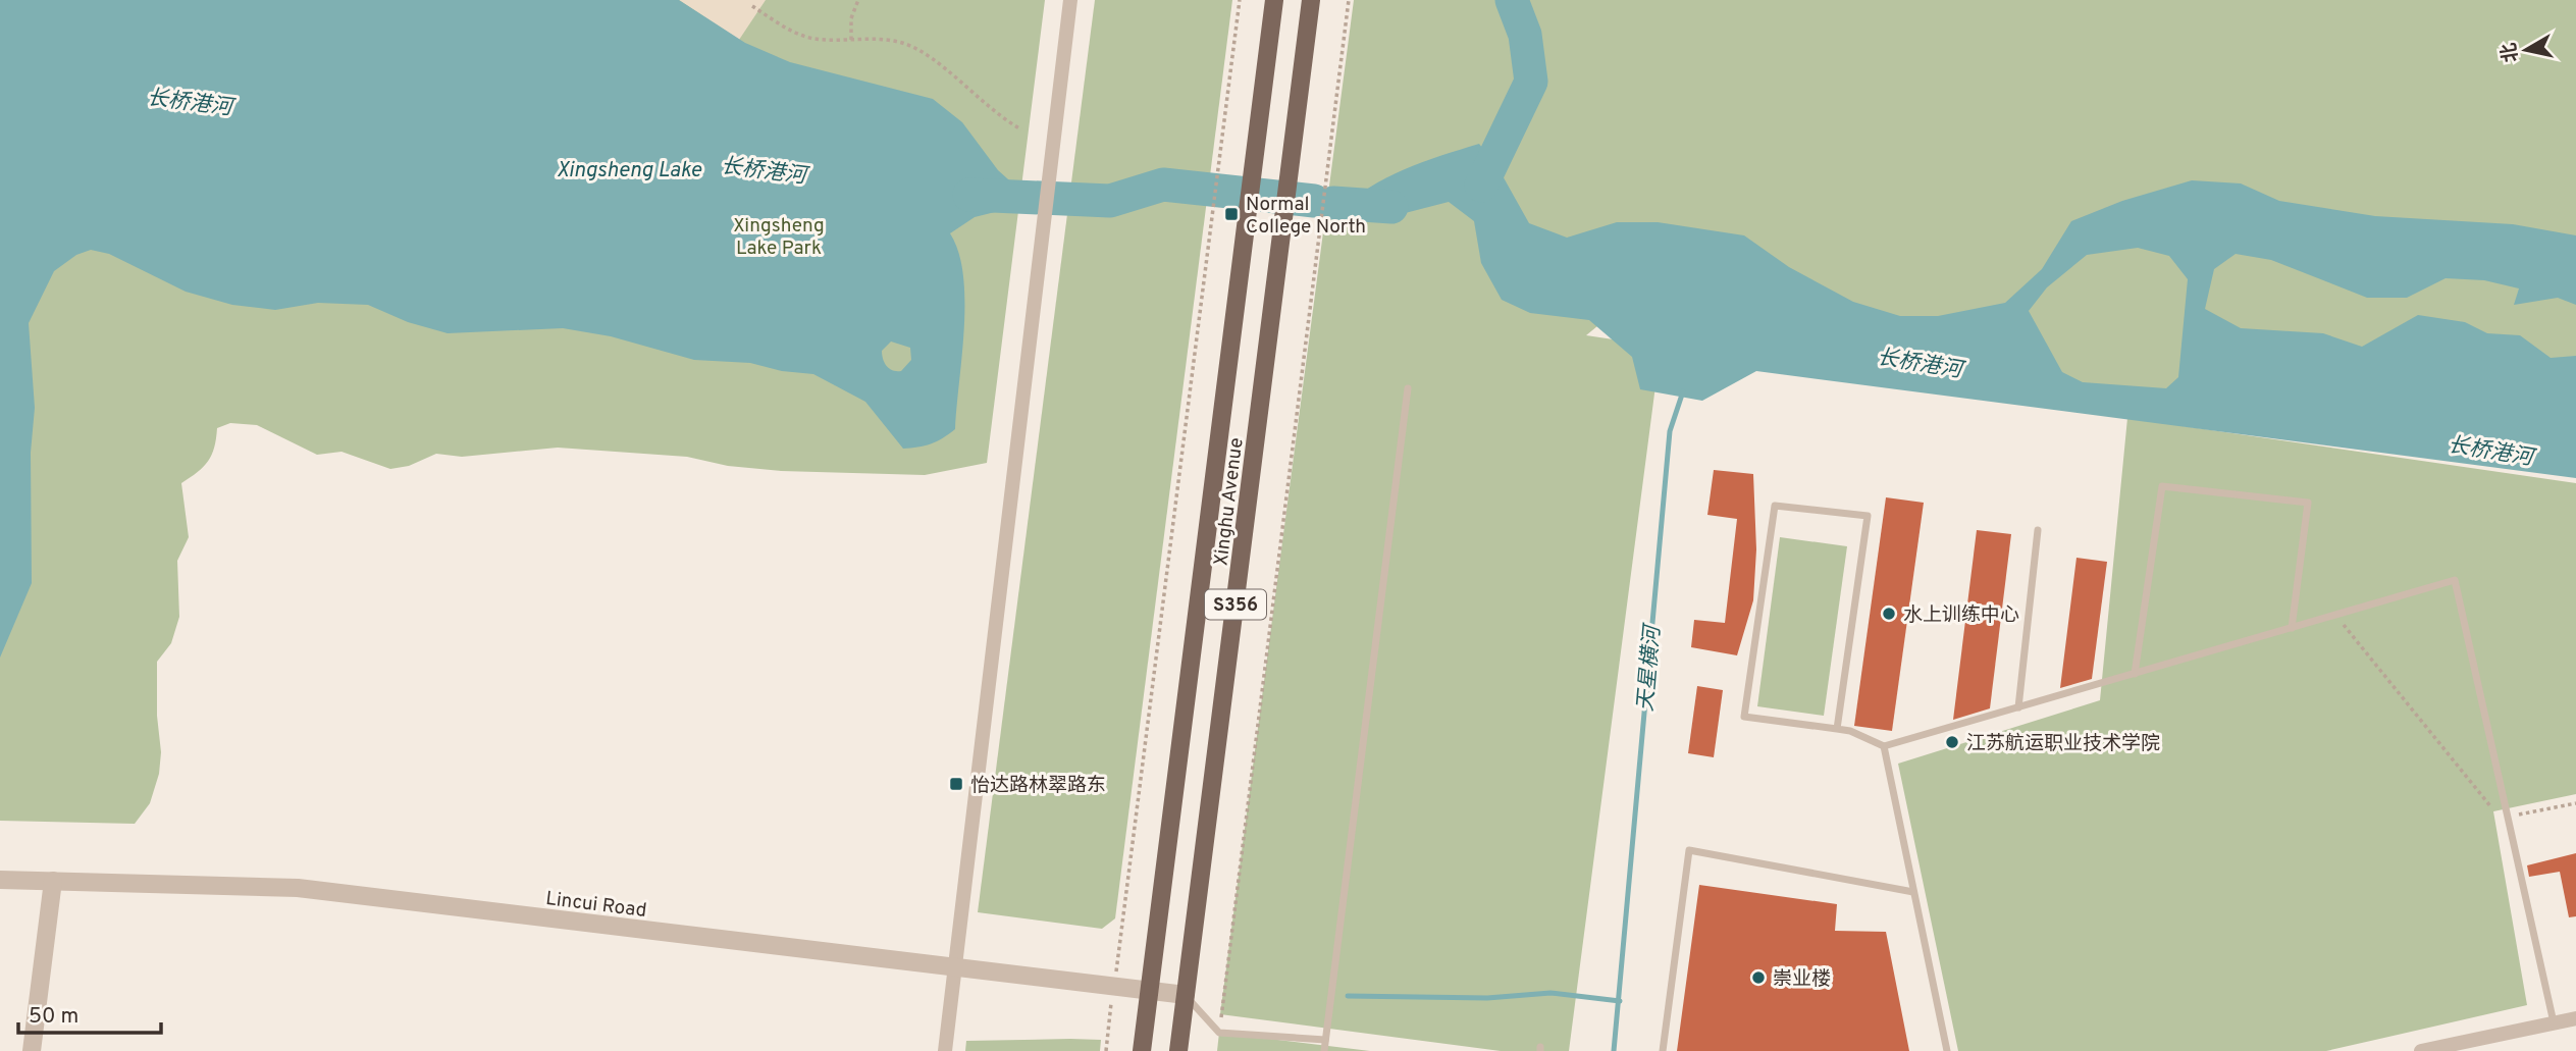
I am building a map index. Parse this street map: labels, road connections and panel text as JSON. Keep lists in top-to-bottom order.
{
  "streets": {
    "main road": ["Xinghu Avenue", "S356"],
    "street": ["Lincui Road"]
  },
  "crossings": [
    ["Xinghu Avenue", "Lincui Road"]
  ],
  "water": ["长桥港河", "Xingsheng Lake", "天星横河"],
  "parks": ["Xingsheng Lake Park"],
  "places": {
    "transit": ["Normal College North", "怡达路林翠路东"],
    "other": ["水上训练中心", "江苏航运职业技术学院", "崇业楼"]
  },
  "scale_bar": "50 m",
  "north": "left"
}
